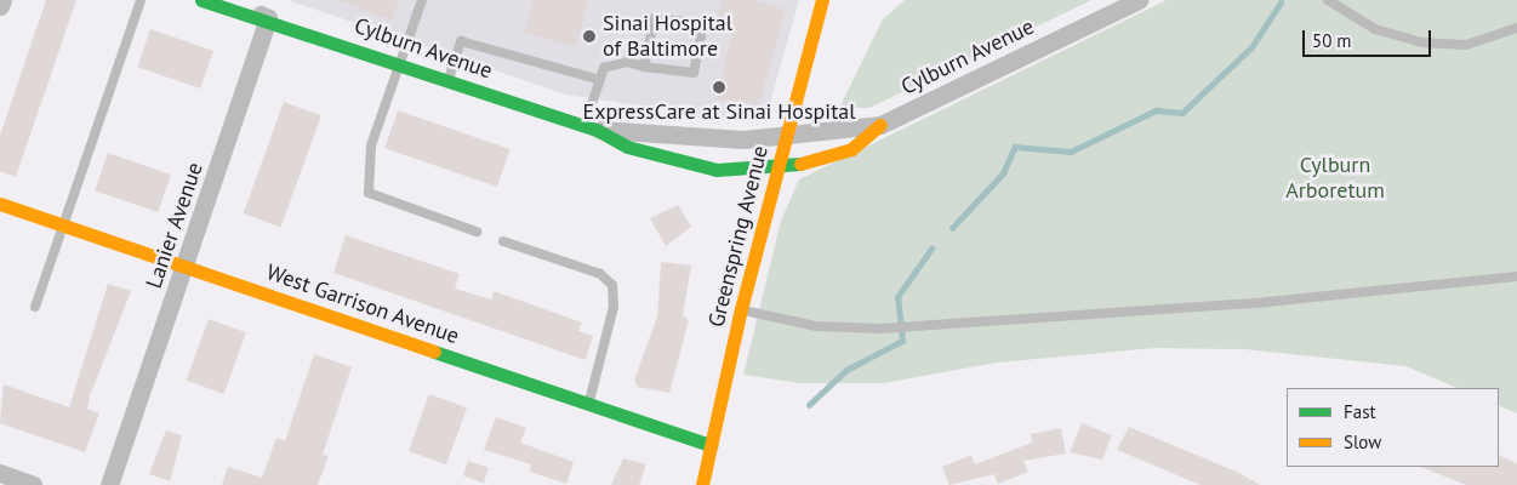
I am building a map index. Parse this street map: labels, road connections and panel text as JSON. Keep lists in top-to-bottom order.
{
  "streets": {
    "street": [
      "Cylburn Avenue",
      "Lanier Avenue",
      "Greenspring Avenue",
      "West Garrison Avenue"
    ]
  },
  "crossings": [
    ["Cylburn Avenue", "Lanier Avenue"],
    ["Cylburn Avenue", "Greenspring Avenue"],
    ["Lanier Avenue", "West Garrison Avenue"],
    ["Greenspring Avenue", "West Garrison Avenue"]
  ],
  "parks": ["Cylburn Arboretum"],
  "places": ["Sinai Hospital of Baltimore", "ExpressCare at Sinai Hospital"],
  "legend": ["Fast", "Slow"],
  "scale_bar": "50 m"
}
